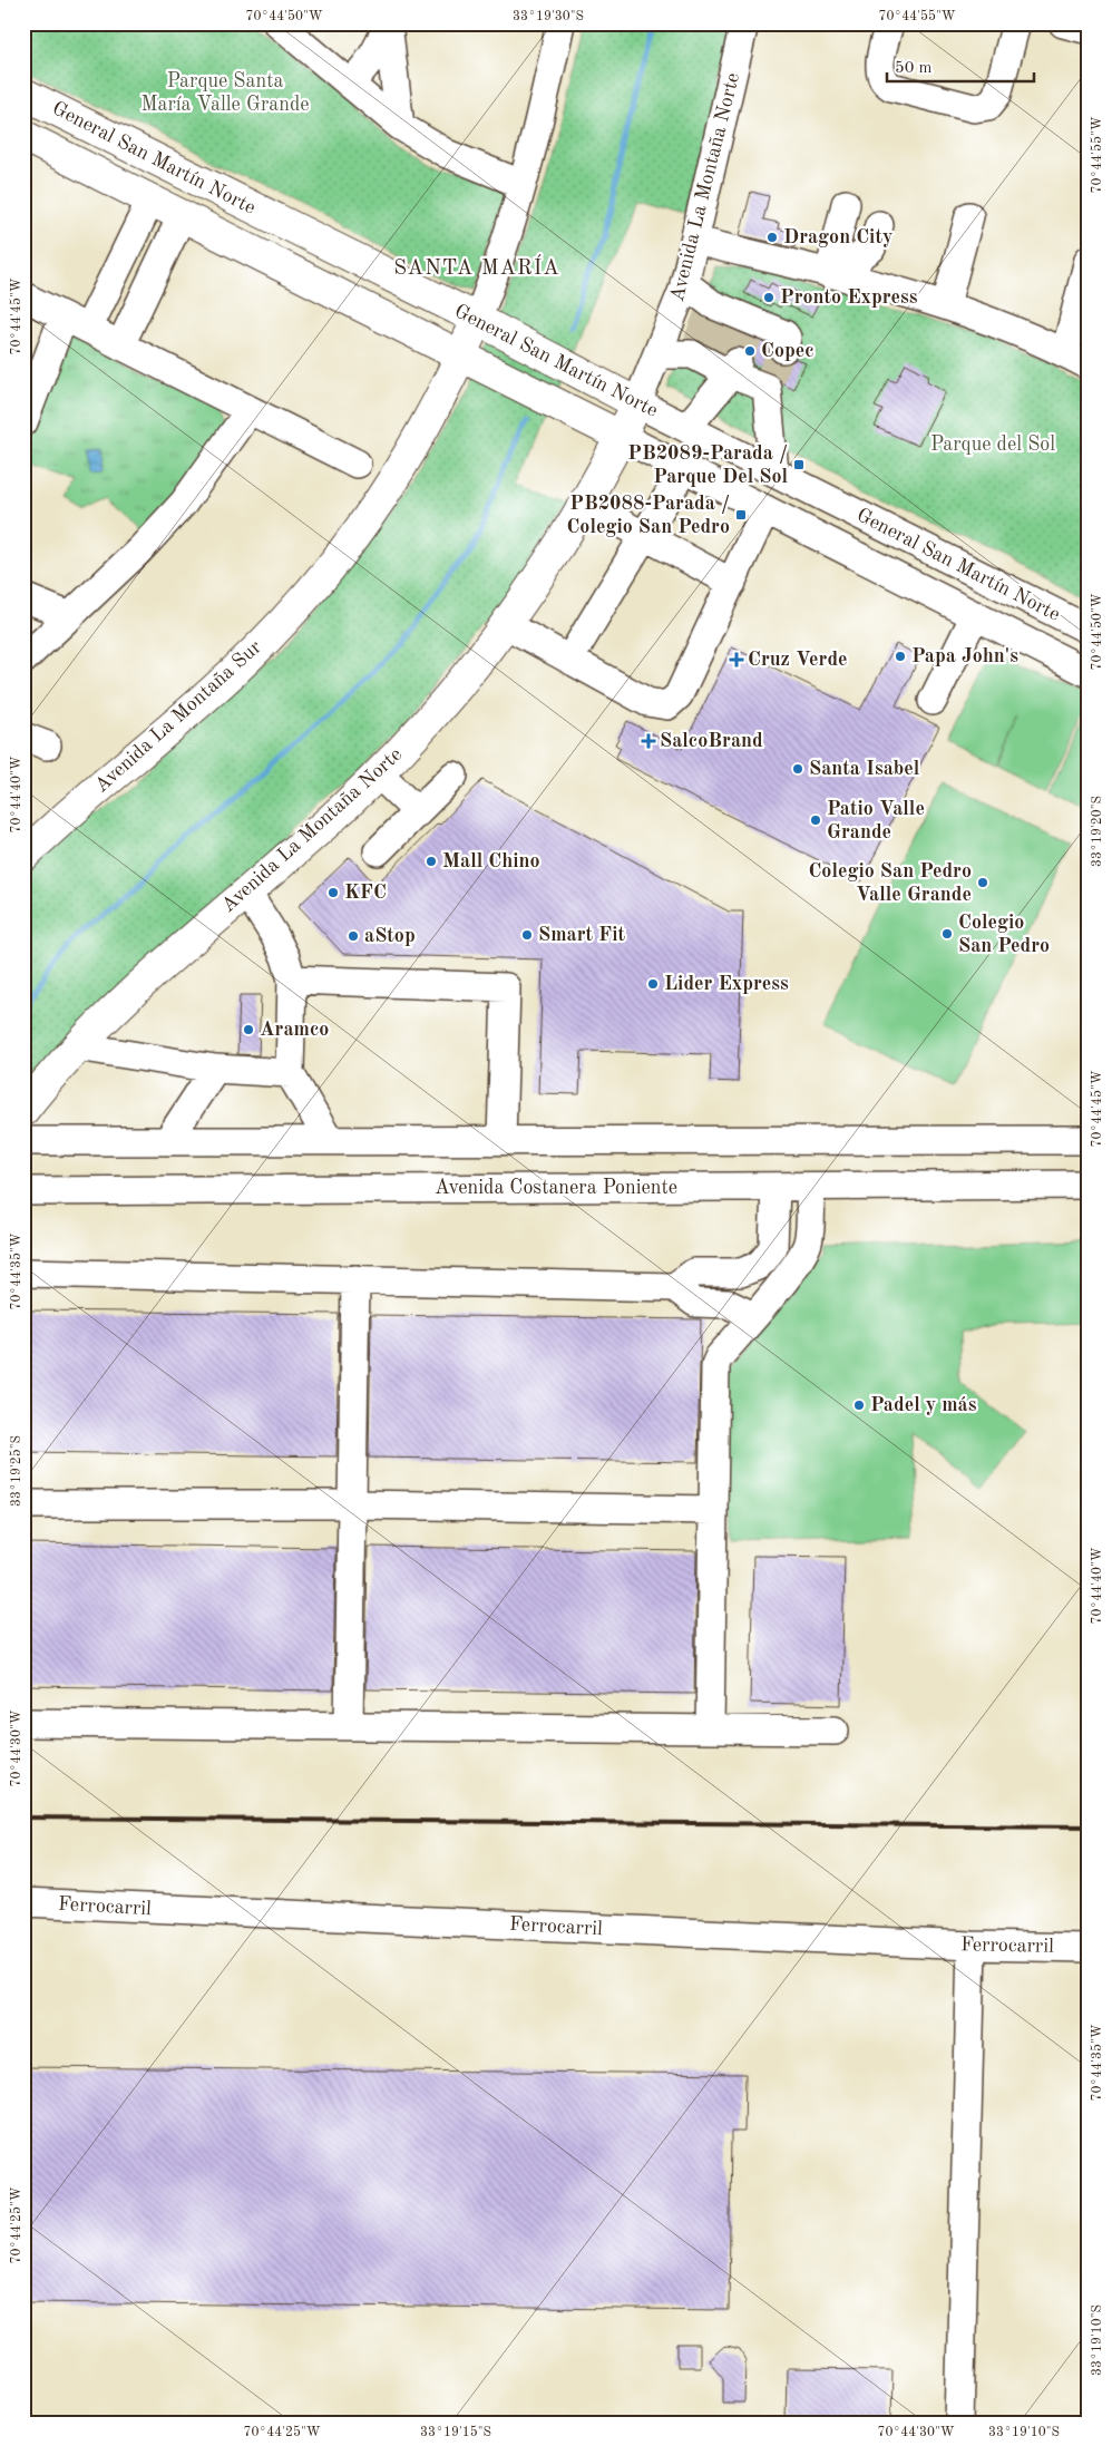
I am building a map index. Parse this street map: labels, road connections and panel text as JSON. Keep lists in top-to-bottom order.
{
  "streets": {
    "main road": ["General San Martín Norte", "Avenida La Montaña Norte", "Avenida La Montaña Sur"],
    "street": ["Avenida Costanera Poniente", "Ferrocarril"]
  },
  "crossings": [
    ["General San Martín Norte", "Avenida La Montaña Norte"],
    ["General San Martín Norte", "Avenida La Montaña Sur"]
  ],
  "districts": ["SANTA MARÍA"],
  "parks": ["Parque Santa María Valle Grande", "Parque del Sol"],
  "places": {
    "other": [
      "Dragon City",
      "Pronto Express",
      "Copec",
      "Papa John's",
      "Santa Isabel",
      "Patio Valle Grande",
      "Mall Chino",
      "Colegio San Pedro Valle Grande",
      "KFC",
      "Colegio San Pedro",
      "Smart Fit",
      "aStop",
      "Lider Express",
      "Aramco",
      "Padel y más"
    ],
    "transit": ["PB2089-Parada / Parque Del Sol", "PB2088-Parada / Colegio San Pedro"],
    "health": ["Cruz Verde", "SalcoBrand"]
  },
  "scale_bar": "50 m",
  "coordinates": [
    "70°44'50\"W",
    "33°19'30\"S",
    "70°44'55\"W",
    "70°44'45\"W",
    "70°44'40\"W",
    "33°19'20\"S",
    "70°44'35\"W",
    "33°19'25\"S",
    "70°44'30\"W",
    "70°44'25\"W",
    "33°19'10\"S",
    "33°19'15\"S"
  ]
}
